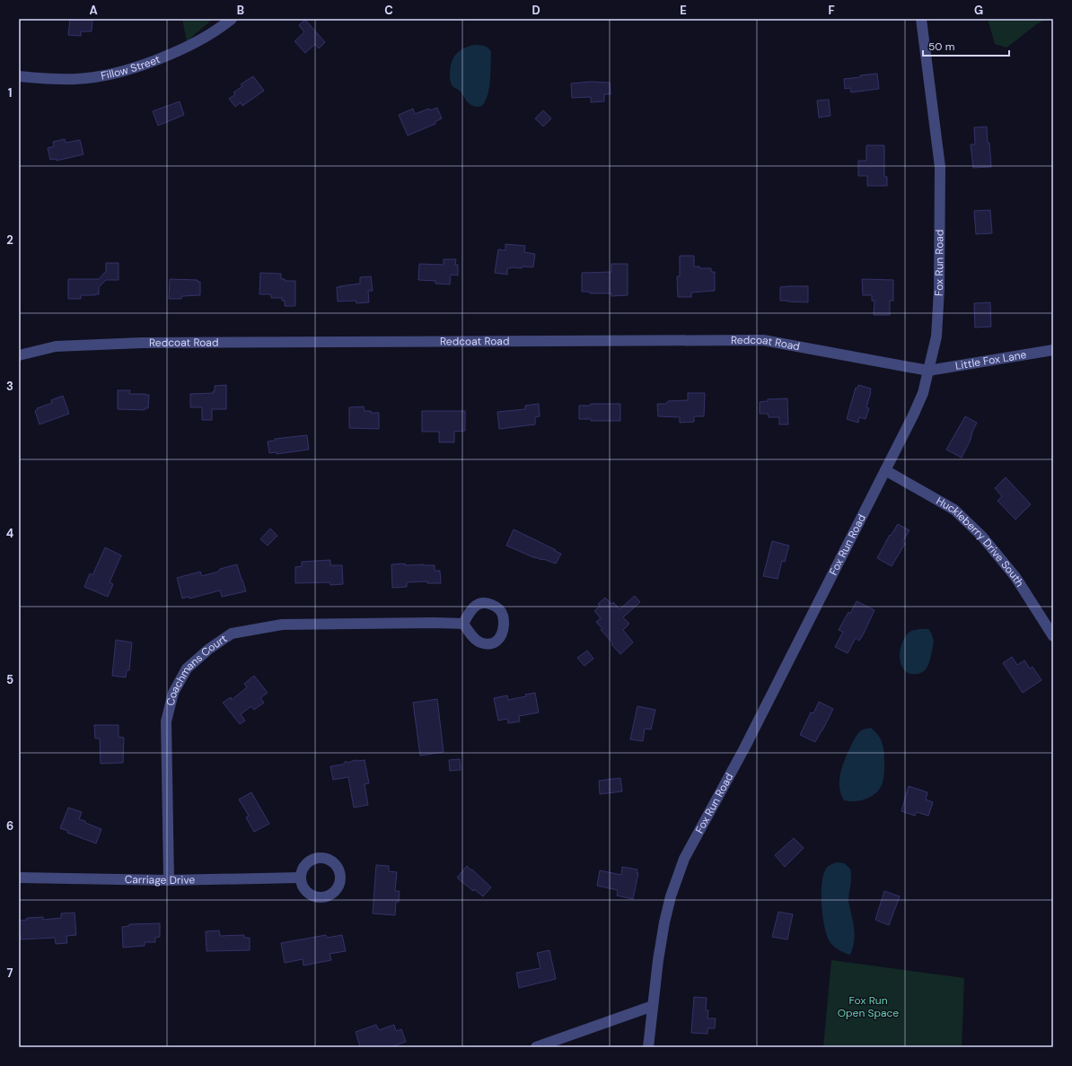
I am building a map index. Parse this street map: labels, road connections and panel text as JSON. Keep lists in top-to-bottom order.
{
  "streets": {
    "street": [
      "Fillow Street",
      "Fox Run Road",
      "Redcoat Road",
      "Little Fox Lane",
      "Huckleberry Drive South",
      "Coachmans Court",
      "Carriage Drive"
    ]
  },
  "crossings": [
    ["Fox Run Road", "Redcoat Road"],
    ["Fox Run Road", "Little Fox Lane"],
    ["Fox Run Road", "Huckleberry Drive South"],
    ["Redcoat Road", "Little Fox Lane"],
    ["Coachmans Court", "Carriage Drive"]
  ],
  "parks": ["Fox Run Open Space"],
  "scale_bar": "50 m",
  "grid": {
    "columns": [
      "A",
      "B",
      "C",
      "D",
      "E",
      "F",
      "G"
    ],
    "rows": [
      "1",
      "2",
      "3",
      "4",
      "5",
      "6",
      "7"
    ]
  }
}
